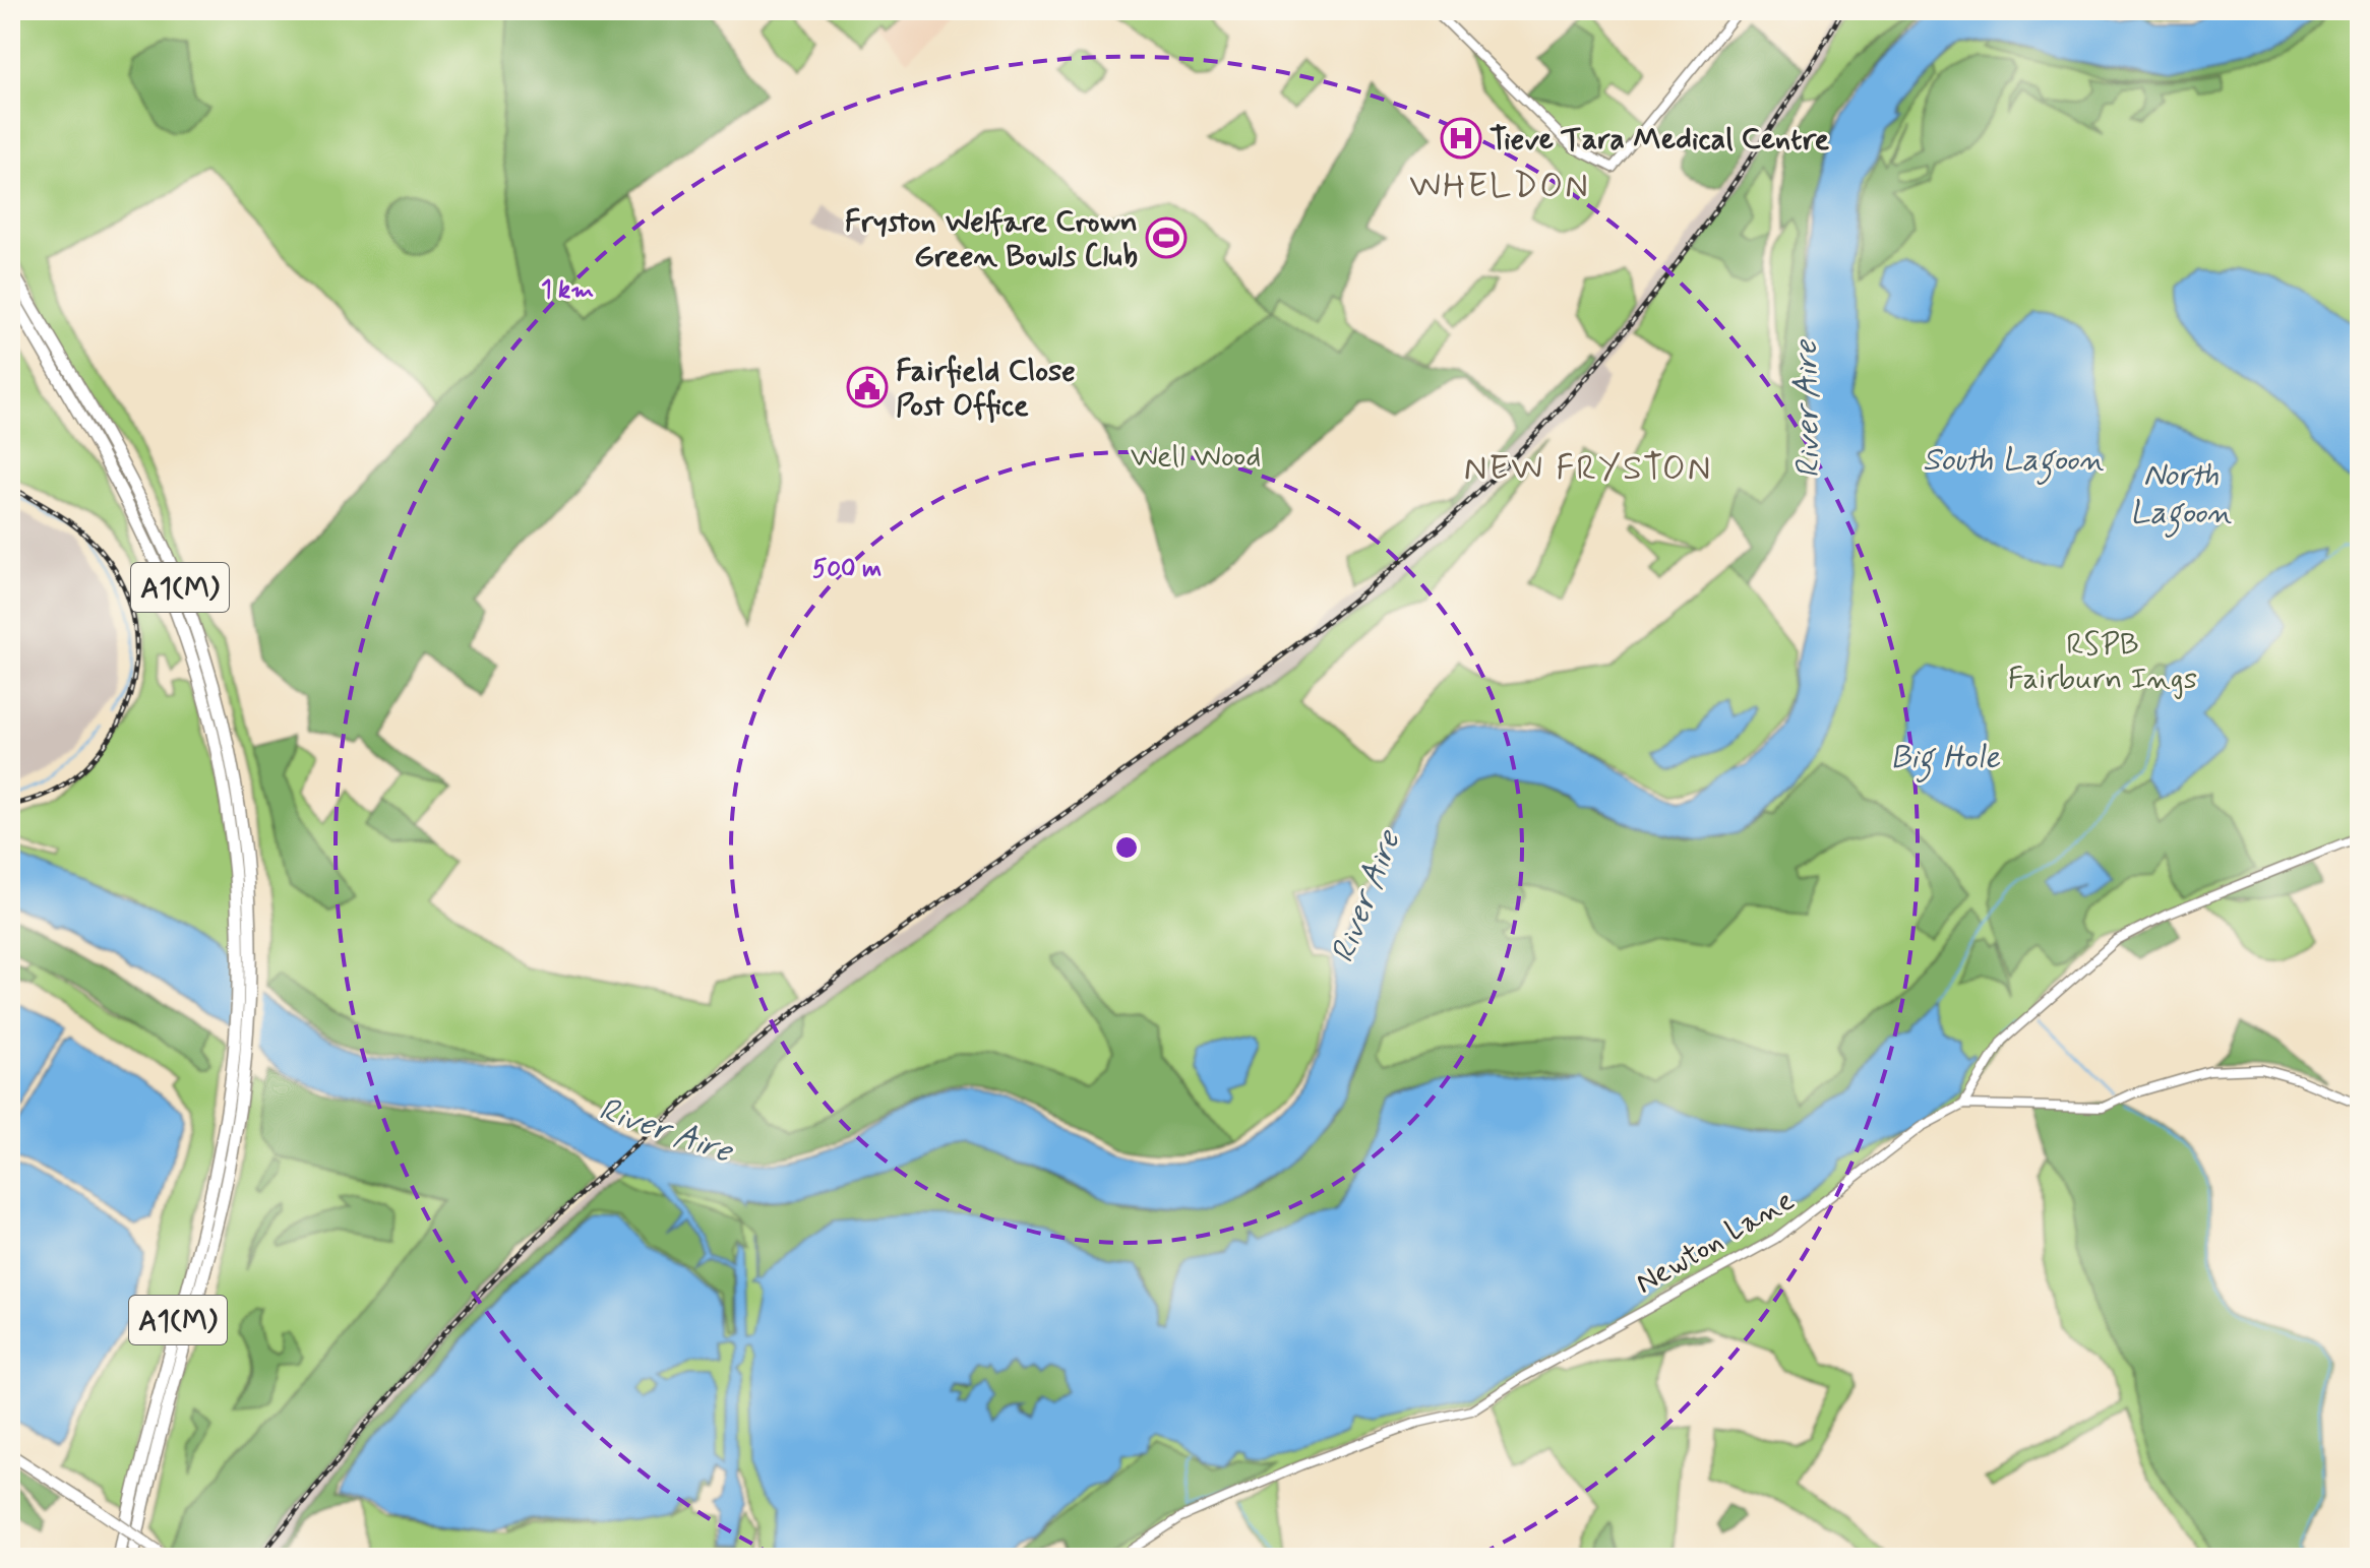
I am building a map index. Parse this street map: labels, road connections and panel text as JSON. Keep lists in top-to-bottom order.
{
  "streets": {
    "highway": ["A1(M)"],
    "street": ["Newton Lane"]
  },
  "districts": ["WHELDON", "NEW FRYSTON"],
  "water": [
    "River Aire",
    "South Lagoon",
    "North Lagoon",
    "Big Hole"
  ],
  "parks": ["Well Wood", "RSPB Fairburn Ings"],
  "places": {
    "hospital": ["Tieve Tara Medical Centre"],
    "sports": ["Fryston Welfare Crown Green Bowls Club"],
    "public building": ["Fairfield Close Post Office"]
  },
  "rings": ["1 km", "500 m"]
}
